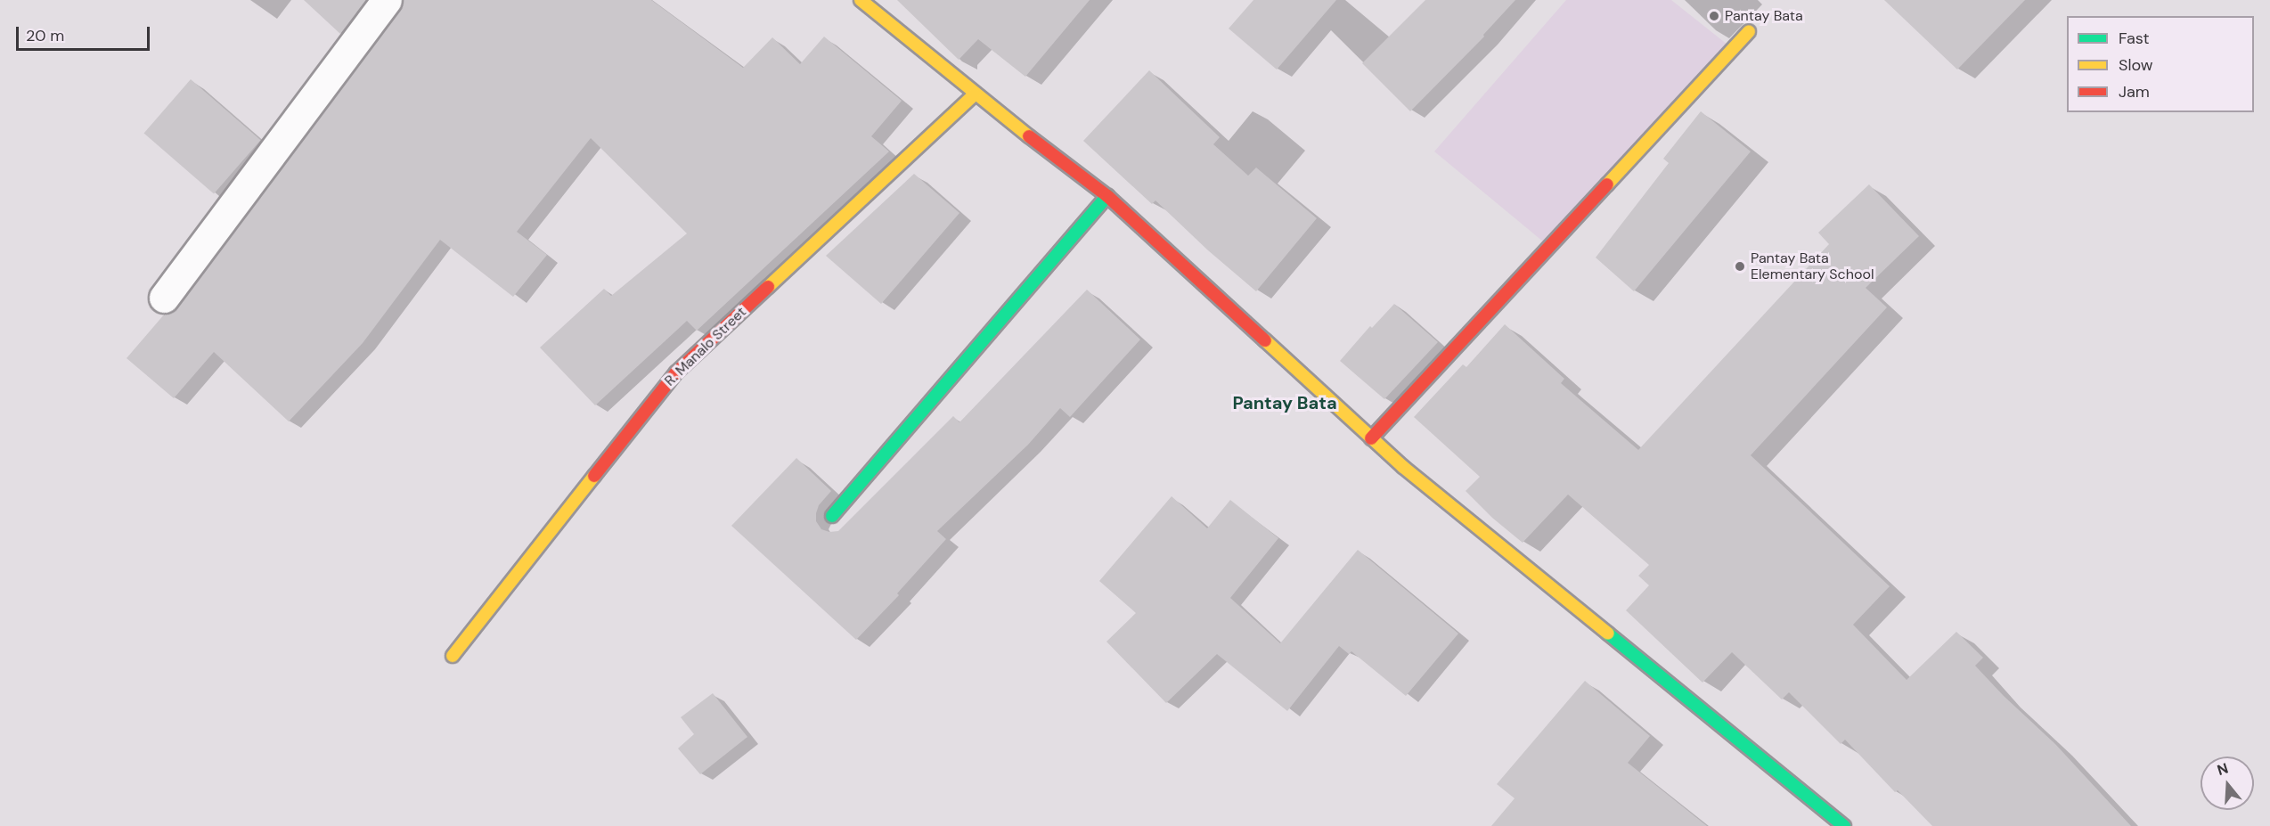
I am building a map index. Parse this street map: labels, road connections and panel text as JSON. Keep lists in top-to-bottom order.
{
  "streets": {
    "street": ["R. Manalo Street"]
  },
  "districts": ["Pantay Bata"],
  "places": ["Pantay Bata", "Pantay Bata Elementary School"],
  "legend": ["Fast", "Slow", "Jam"],
  "scale_bar": "20 m",
  "north": "top"
}
